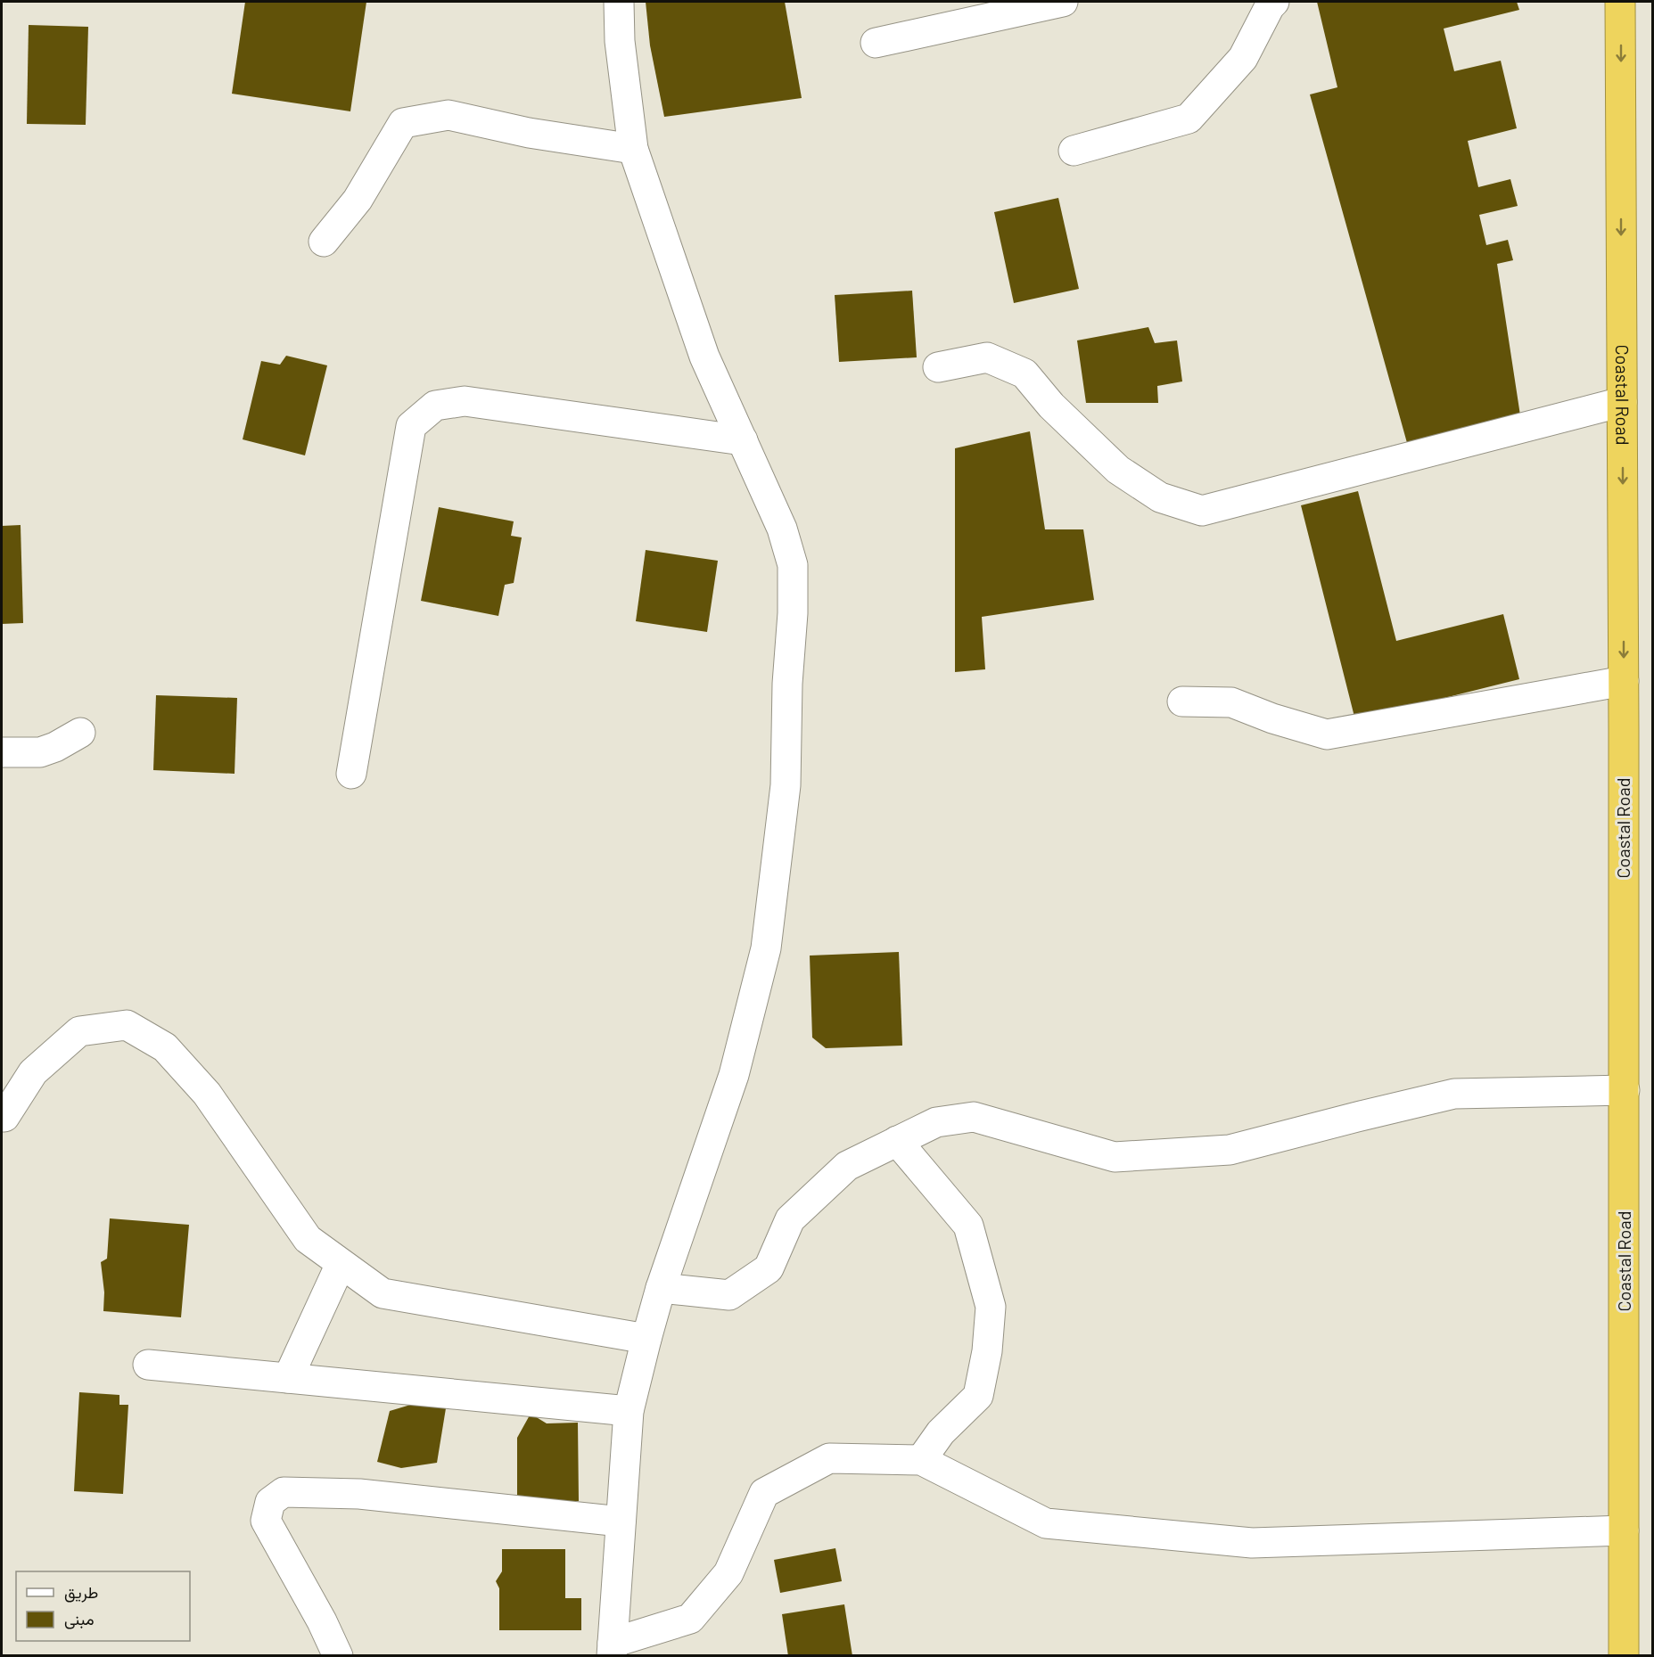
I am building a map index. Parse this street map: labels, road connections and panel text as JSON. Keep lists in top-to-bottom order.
{
  "streets": {
    "highway": ["Coastal Road"]
  },
  "one_way": ["Coastal Road"],
  "legend": ["طريق", "مبنى"]
}
